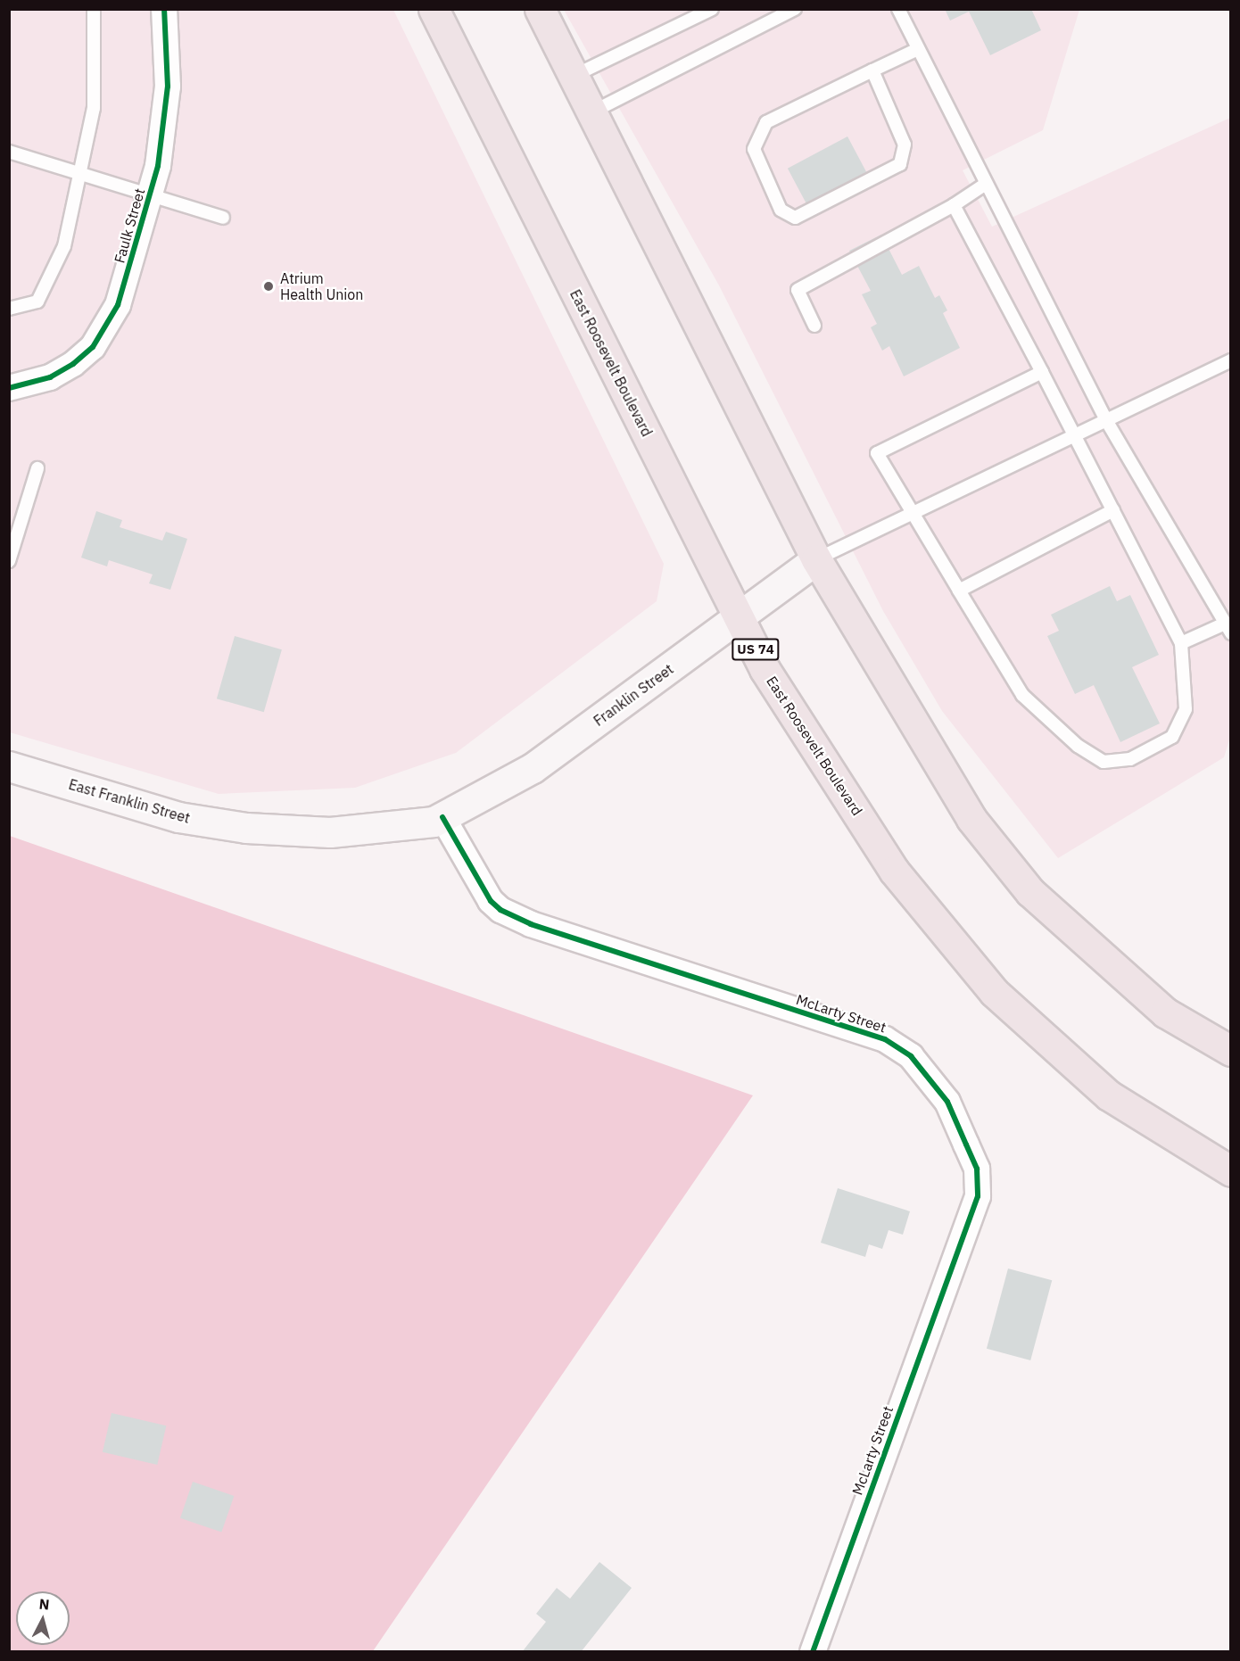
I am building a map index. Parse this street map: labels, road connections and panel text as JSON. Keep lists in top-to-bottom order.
{
  "streets": {
    "highway": ["East Roosevelt Boulevard", "US 74"],
    "main road": ["Franklin Street", "East Franklin Street"],
    "street": ["Faulk Street", "McLarty Street"]
  },
  "crossings": [
    ["East Roosevelt Boulevard", "Franklin Street"],
    ["Franklin Street", "East Franklin Street"],
    ["Franklin Street", "McLarty Street"],
    ["East Franklin Street", "McLarty Street"]
  ],
  "places": ["Atrium Health Union"],
  "north": "top"
}
